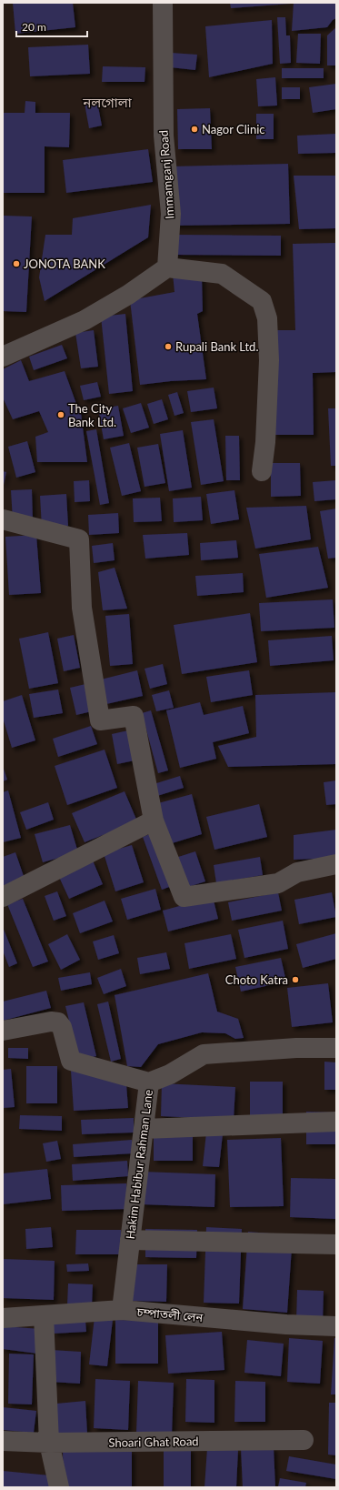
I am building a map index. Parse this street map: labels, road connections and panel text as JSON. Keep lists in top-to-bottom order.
{
  "streets": {
    "street": [
      "Immamganj Road",
      "Hakim Habibur Rahman Lane",
      "চম্পাতলী লেন",
      "Shoari Ghat Road"
    ]
  },
  "crossings": [
    ["Hakim Habibur Rahman Lane", "চম্পাতলী লেন"]
  ],
  "districts": ["নলগোলা"],
  "places": [
    "Nagor Clinic",
    "JONOTA BANK",
    "Rupali Bank Ltd.",
    "The City Bank Ltd.",
    "Choto Katra"
  ],
  "scale_bar": "20 m"
}
